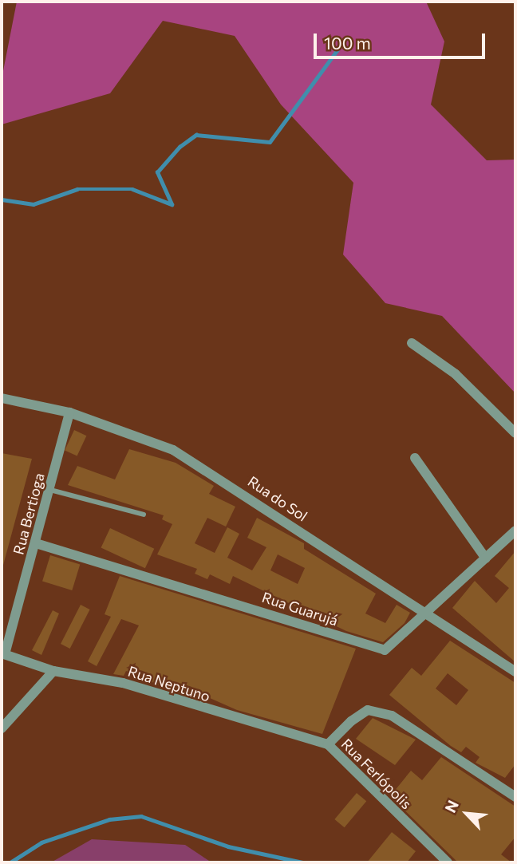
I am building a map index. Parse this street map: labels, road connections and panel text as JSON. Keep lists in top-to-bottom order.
{
  "streets": {
    "street": [
      "Rua do Sol",
      "Rua Bertioga",
      "Rua Guarujá",
      "Rua Neptuno",
      "Rua Ferlópolis"
    ]
  },
  "crossings": [
    ["Rua do Sol", "Rua Bertioga"],
    ["Rua do Sol", "Rua Guarujá"],
    ["Rua Bertioga", "Rua Guarujá"],
    ["Rua Bertioga", "Rua Neptuno"],
    ["Rua Neptuno", "Rua Ferlópolis"]
  ],
  "scale_bar": "100 m",
  "north": "top left"
}
